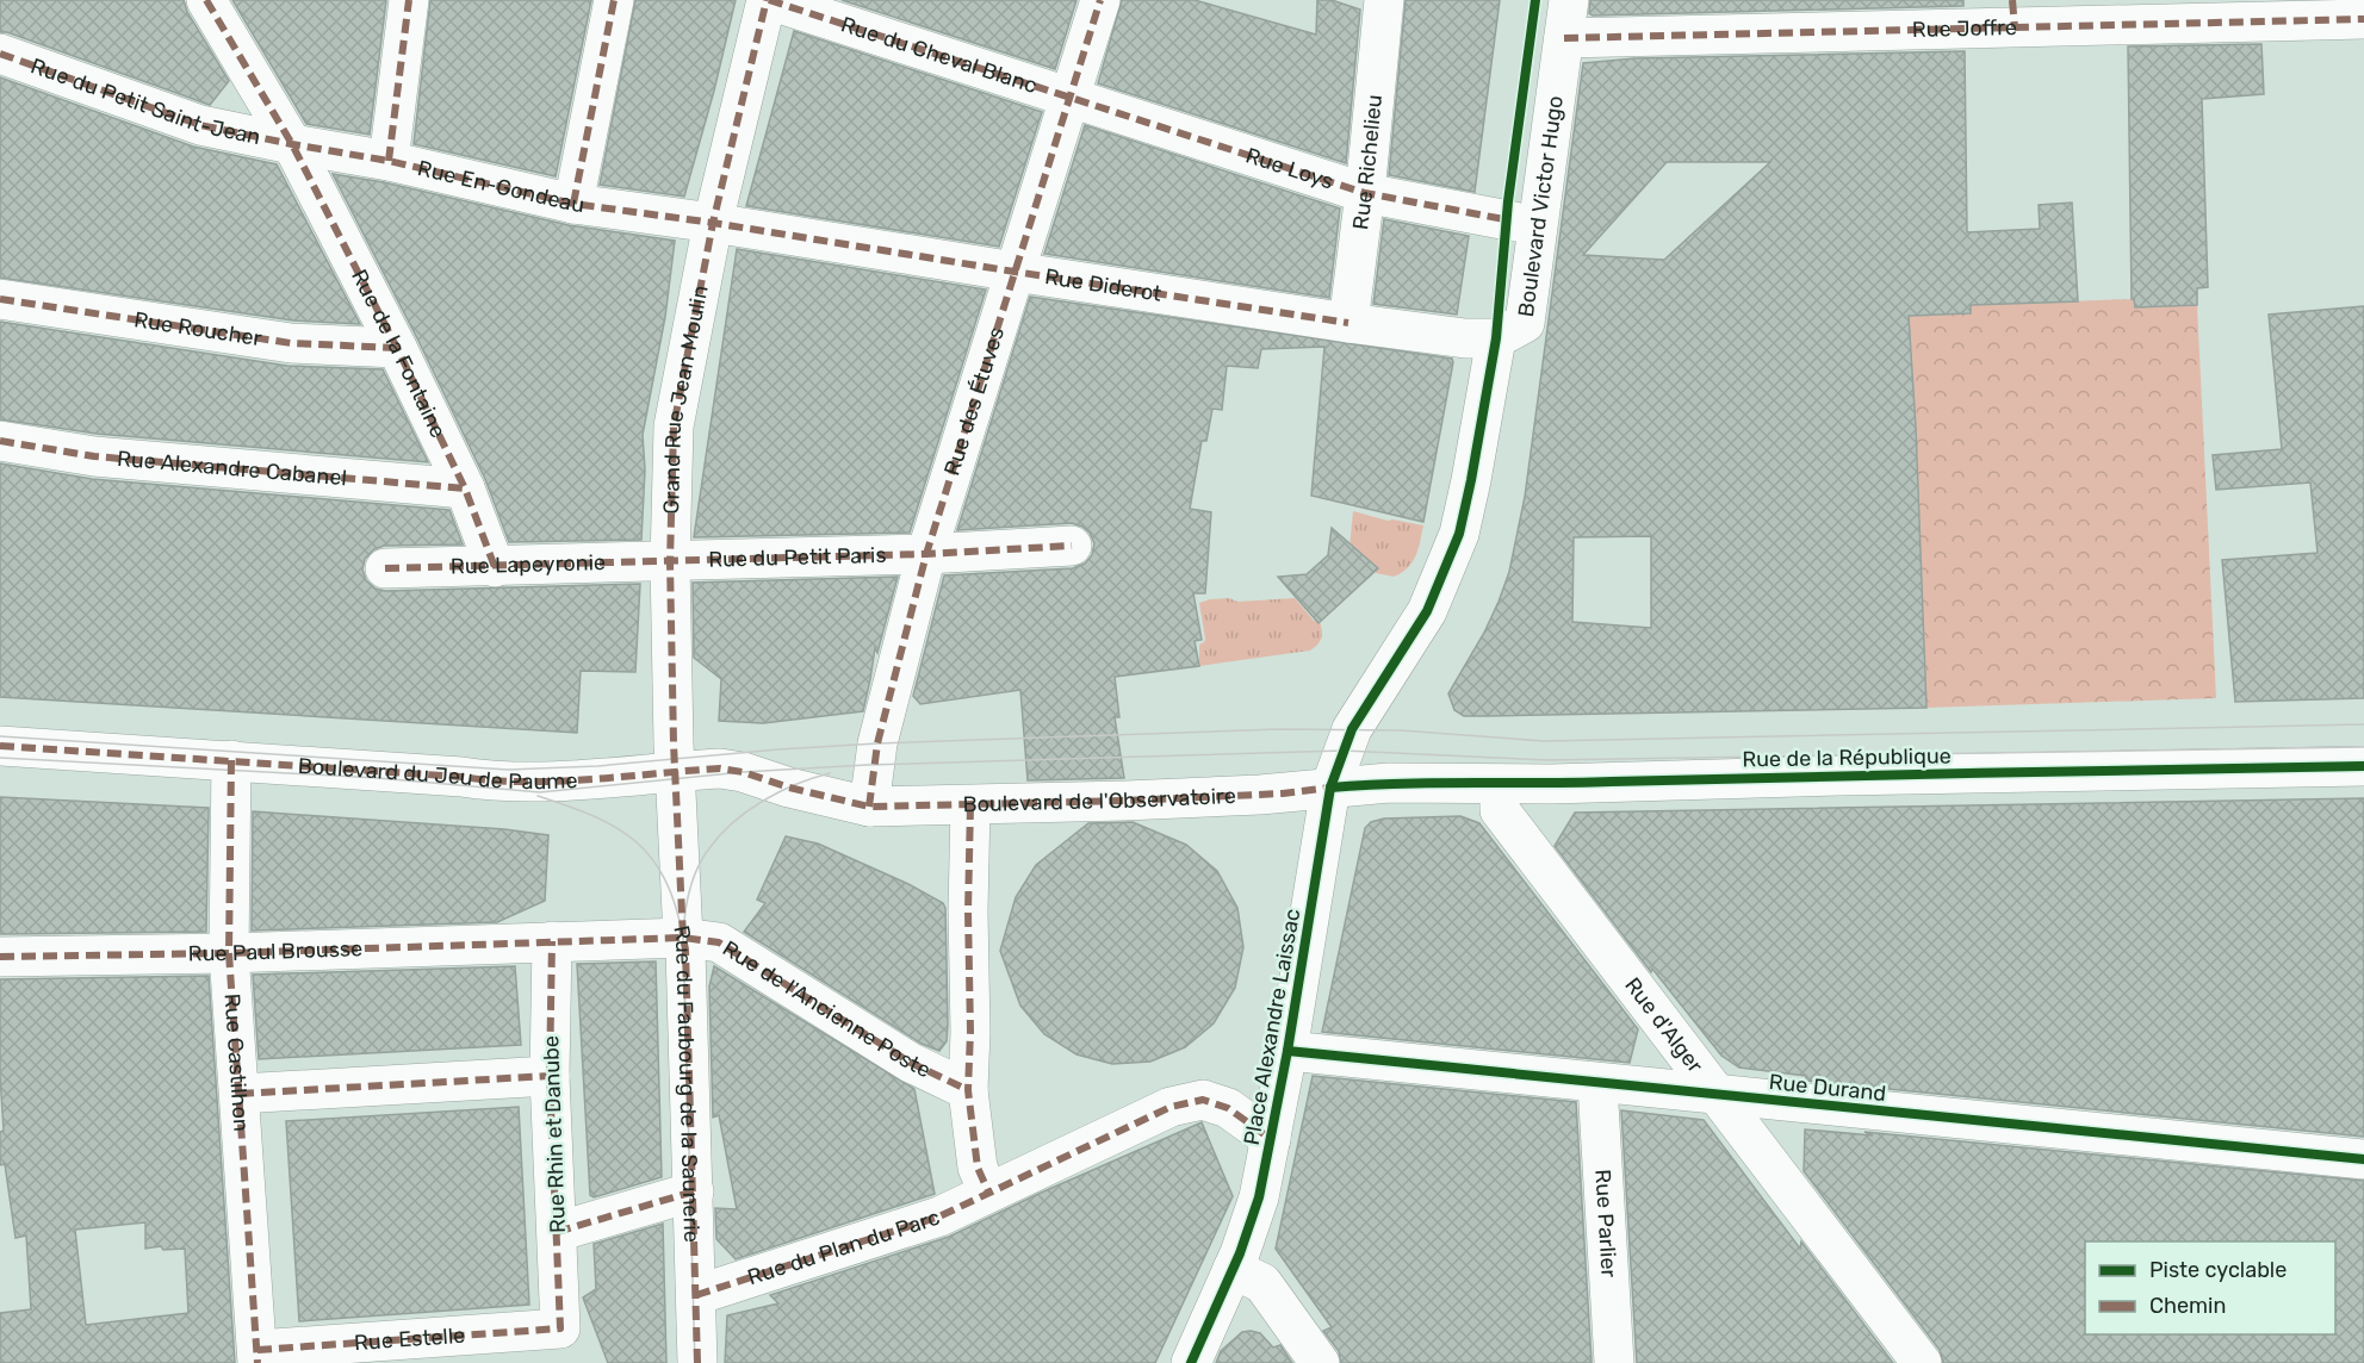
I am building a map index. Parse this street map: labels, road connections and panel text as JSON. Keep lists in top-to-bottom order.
{
  "streets": {
    "street": [
      "Rue Joffre",
      "Rue du Cheval Blanc",
      "Rue du Petit Saint-Jean",
      "Rue Richelieu",
      "Rue Loys",
      "Rue En-Gondeau",
      "Boulevard Victor Hugo",
      "Rue Diderot",
      "Rue Roucher",
      "Rue de la Fontaine",
      "Grand Rue Jean Moulin",
      "Rue des Étuves",
      "Rue Alexandre Cabanel",
      "Rue du Petit Paris",
      "Rue Lapeyronie",
      "Rue de la République",
      "Boulevard du Jeu de Paume",
      "Boulevard de l'Observatoire",
      "Rue Paul Brousse",
      "Rue de l'Ancienne Poste",
      "Rue d'Alger",
      "Place Alexandre Laissac",
      "Rue Castilhon",
      "Rue du Faubourg de la Saunerie",
      "Rue Durand",
      "Rue Rhin et Danube",
      "Rue Parlier",
      "Rue du Plan du Parc",
      "Rue Estelle"
    ]
  },
  "crossings": [
    ["Rue Joffre", "Boulevard Victor Hugo"],
    ["Rue du Cheval Blanc", "Rue Loys"],
    ["Rue du Cheval Blanc", "Grand Rue Jean Moulin"],
    ["Rue du Cheval Blanc", "Rue des Étuves"],
    ["Rue du Petit Saint-Jean", "Rue En-Gondeau"],
    ["Rue du Petit Saint-Jean", "Rue de la Fontaine"],
    ["Rue Richelieu", "Rue Loys"],
    ["Rue Richelieu", "Rue Diderot"],
    ["Rue Loys", "Rue des Étuves"],
    ["Rue En-Gondeau", "Rue Diderot"],
    ["Rue En-Gondeau", "Rue de la Fontaine"],
    ["Rue En-Gondeau", "Grand Rue Jean Moulin"],
    ["Boulevard Victor Hugo", "Rue Diderot"],
    ["Boulevard Victor Hugo", "Rue de la République"],
    ["Boulevard Victor Hugo", "Boulevard de l'Observatoire"],
    ["Boulevard Victor Hugo", "Place Alexandre Laissac"],
    ["Rue Diderot", "Grand Rue Jean Moulin"],
    ["Rue Diderot", "Rue des Étuves"],
    ["Rue Roucher", "Rue de la Fontaine"],
    ["Rue de la Fontaine", "Rue Alexandre Cabanel"],
    ["Rue de la Fontaine", "Rue Lapeyronie"],
    ["Grand Rue Jean Moulin", "Rue du Petit Paris"],
    ["Grand Rue Jean Moulin", "Rue Lapeyronie"],
    ["Grand Rue Jean Moulin", "Boulevard du Jeu de Paume"],
    ["Grand Rue Jean Moulin", "Rue du Faubourg de la Saunerie"],
    ["Rue des Étuves", "Rue du Petit Paris"],
    ["Rue des Étuves", "Boulevard du Jeu de Paume"],
    ["Rue des Étuves", "Boulevard de l'Observatoire"],
    ["Rue du Petit Paris", "Rue Lapeyronie"],
    ["Rue de la République", "Boulevard de l'Observatoire"],
    ["Rue de la République", "Rue d'Alger"],
    ["Rue de la République", "Place Alexandre Laissac"],
    ["Boulevard du Jeu de Paume", "Boulevard de l'Observatoire"],
    ["Boulevard du Jeu de Paume", "Rue Castilhon"],
    ["Boulevard du Jeu de Paume", "Rue du Faubourg de la Saunerie"],
    ["Boulevard de l'Observatoire", "Place Alexandre Laissac"],
    ["Rue Paul Brousse", "Rue de l'Ancienne Poste"],
    ["Rue Paul Brousse", "Rue Castilhon"],
    ["Rue Paul Brousse", "Rue Rhin et Danube"],
    ["Rue de l'Ancienne Poste", "Rue du Faubourg de la Saunerie"],
    ["Rue de l'Ancienne Poste", "Rue Rhin et Danube"],
    ["Rue d'Alger", "Rue Durand"],
    ["Place Alexandre Laissac", "Rue Durand"],
    ["Place Alexandre Laissac", "Rue du Plan du Parc"],
    ["Rue Castilhon", "Rue Estelle"],
    ["Rue du Faubourg de la Saunerie", "Rue du Plan du Parc"],
    ["Rue Durand", "Rue Parlier"],
    ["Rue Rhin et Danube", "Rue Estelle"]
  ],
  "legend": ["Piste cyclable", "Chemin"]
}
